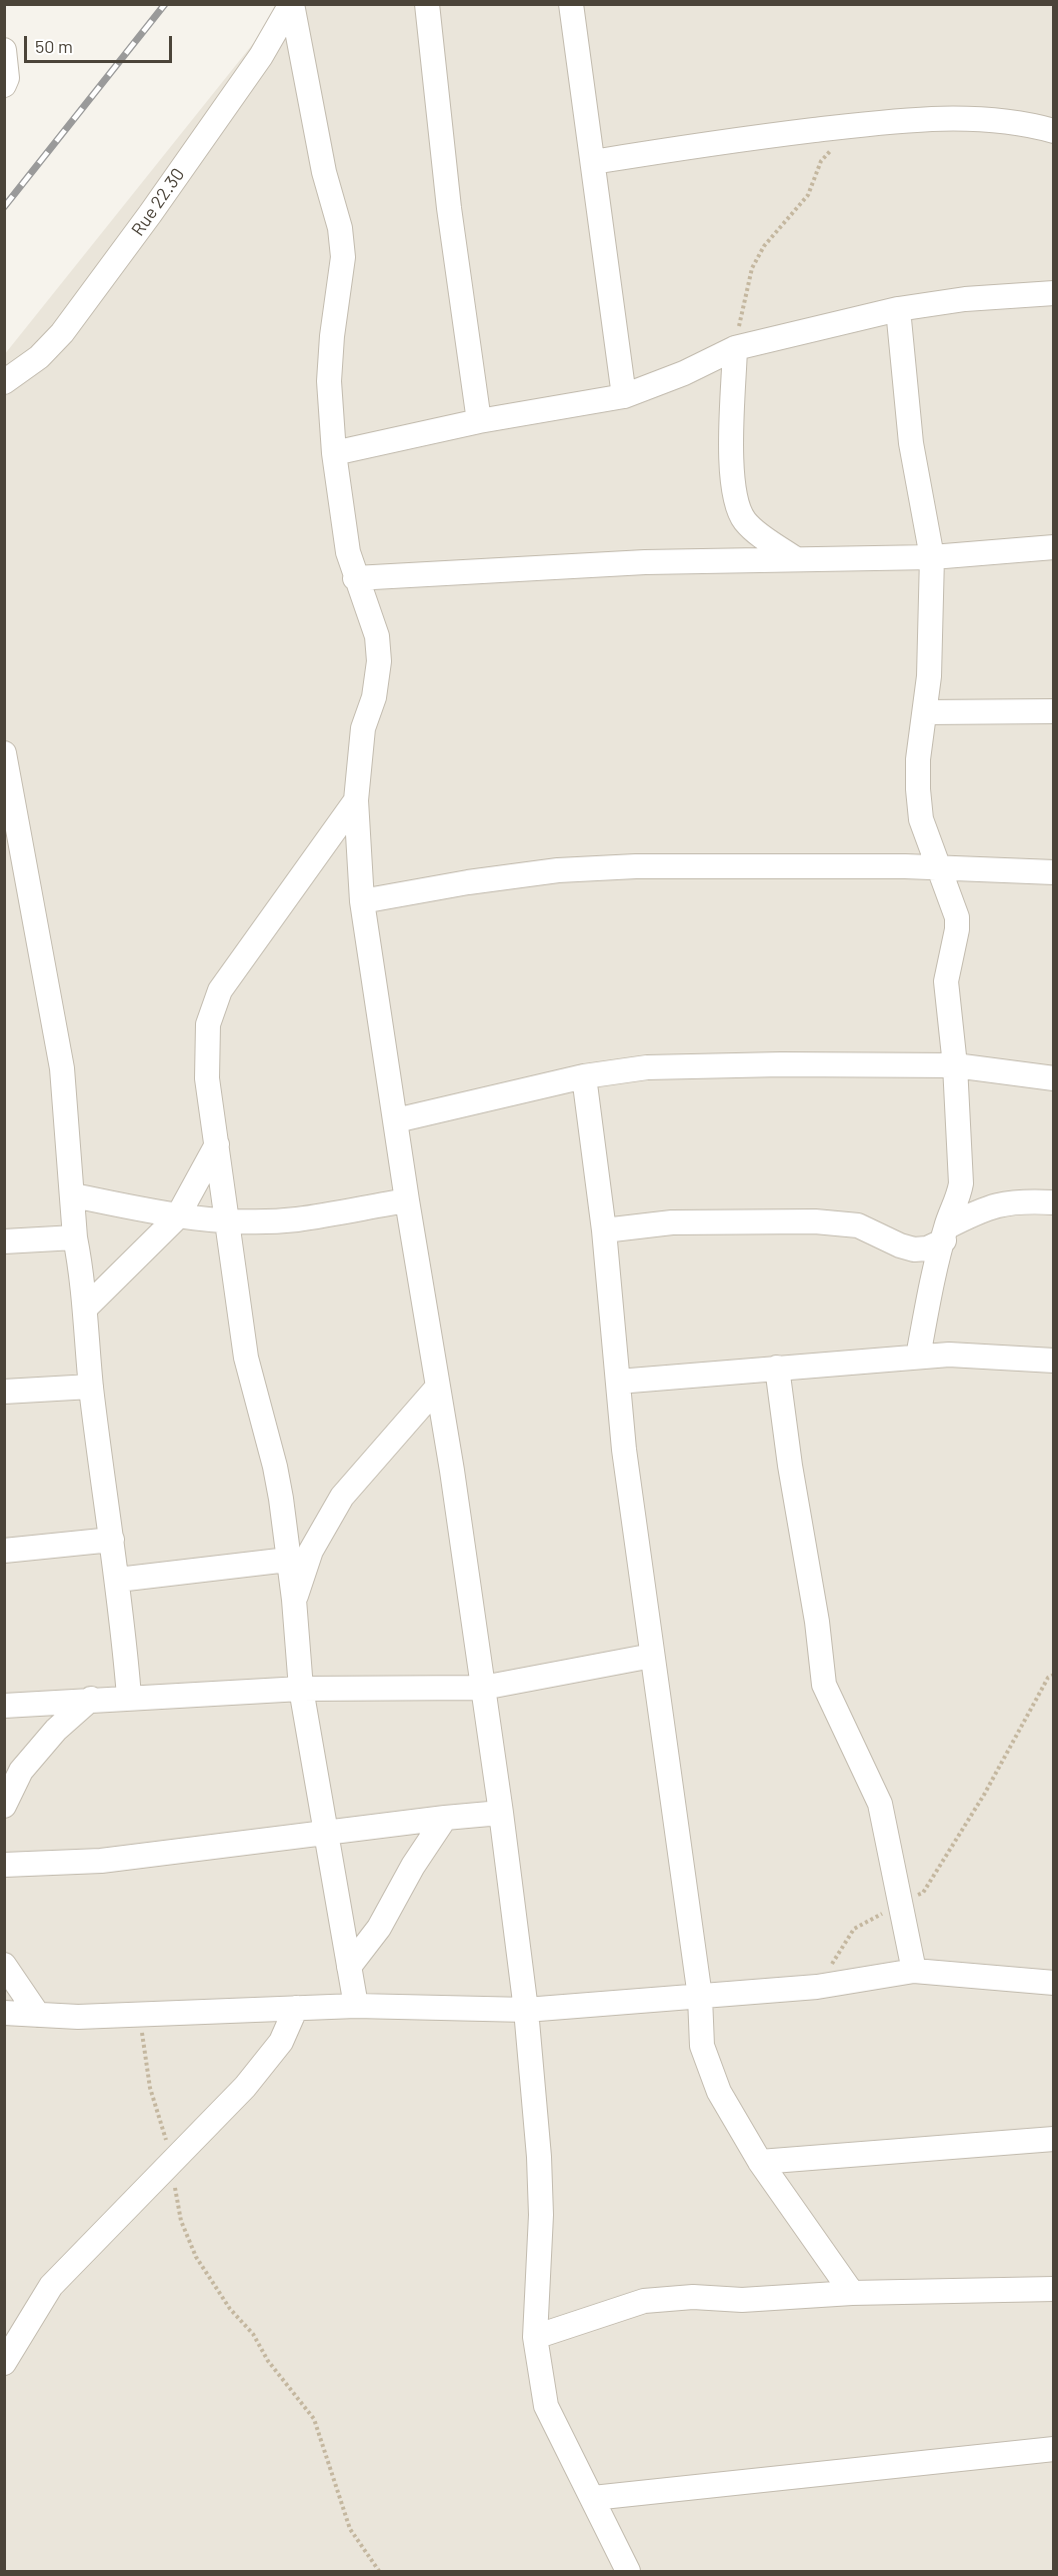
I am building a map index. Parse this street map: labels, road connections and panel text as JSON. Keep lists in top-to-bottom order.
{
  "streets": {
    "street": ["Rue 22.30"]
  },
  "scale_bar": "50 m"
}
